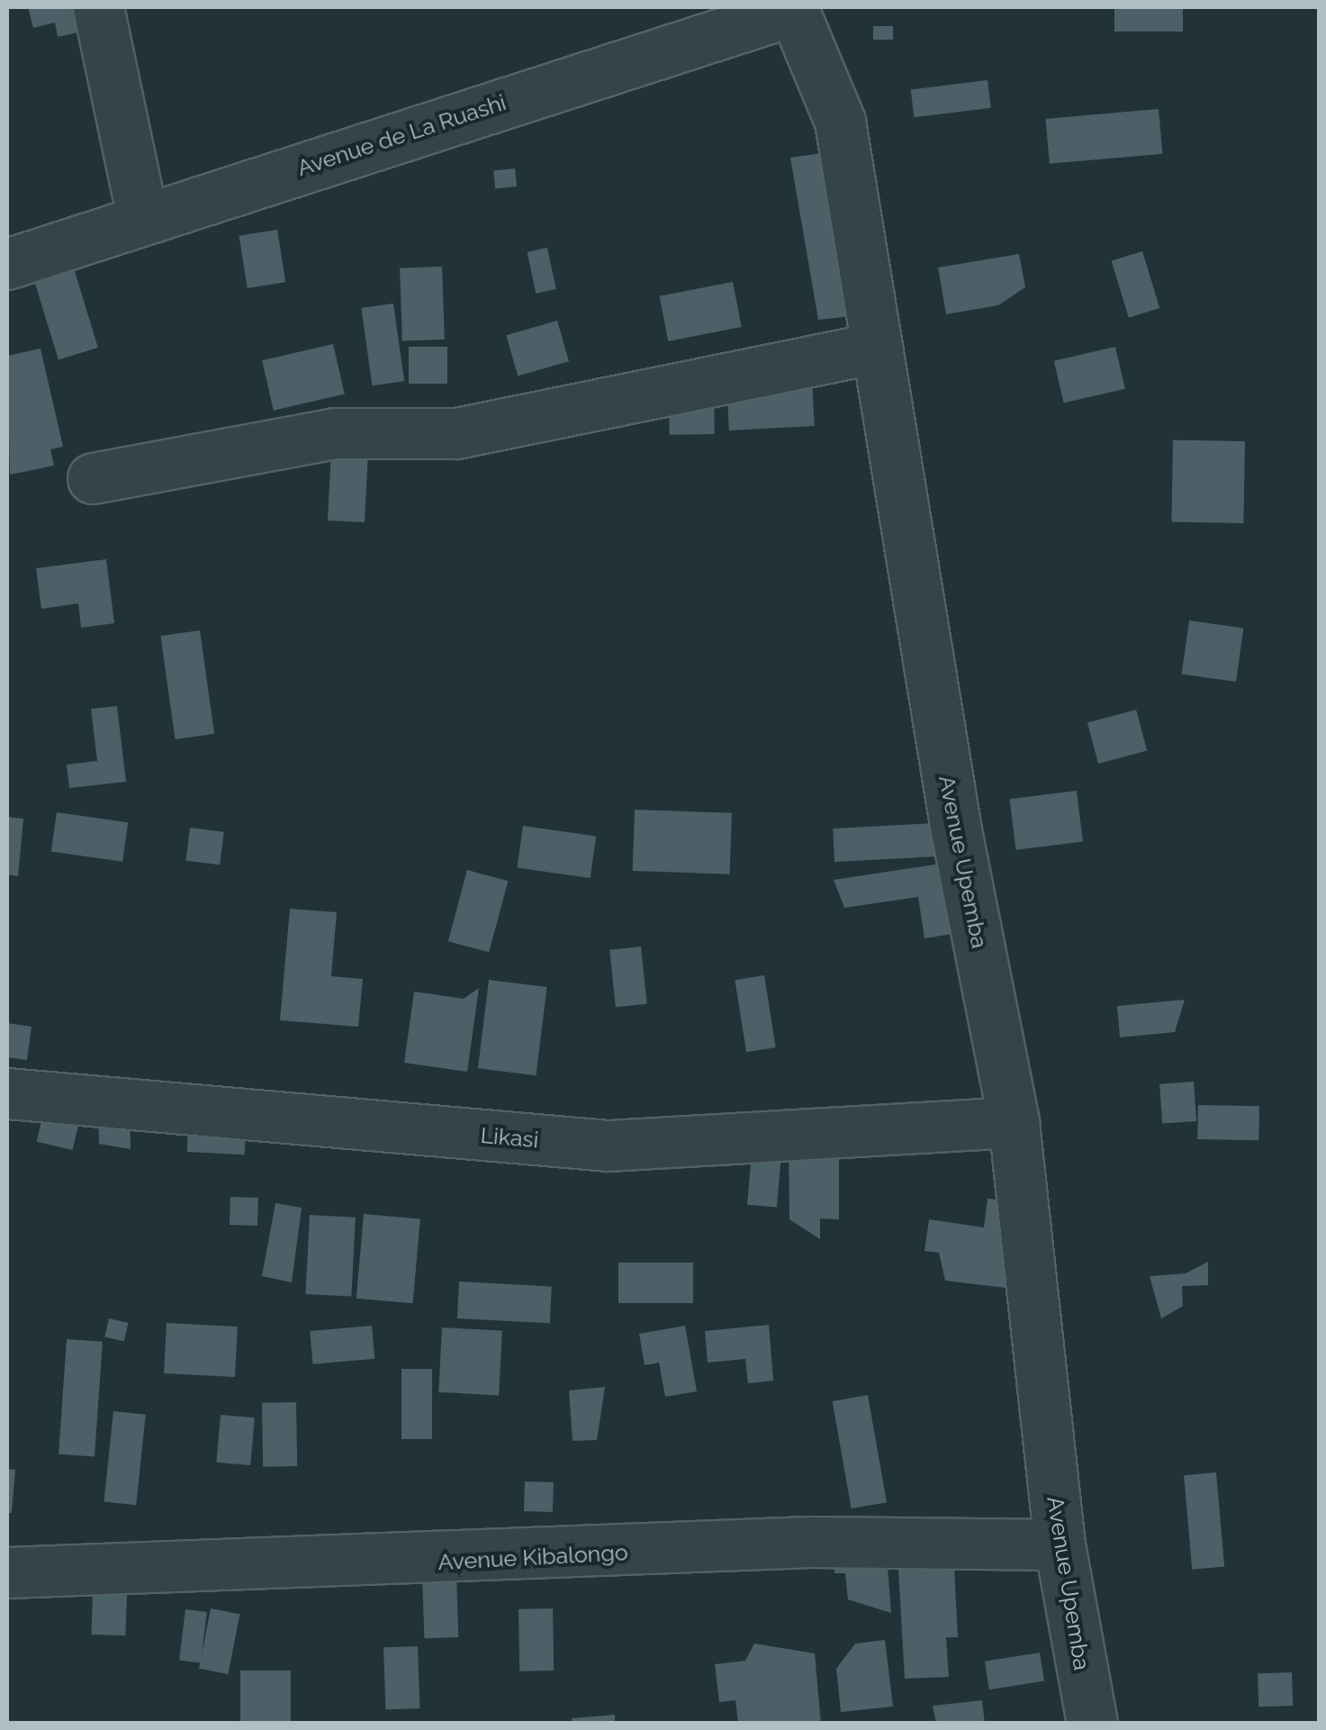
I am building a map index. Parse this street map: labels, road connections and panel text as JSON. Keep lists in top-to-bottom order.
{
  "streets": {
    "street": [
      "Avenue de La Ruashi",
      "Avenue Upemba",
      "Likasi",
      "Avenue Kibalongo"
    ]
  },
  "crossings": [
    ["Avenue de La Ruashi", "Avenue Upemba"],
    ["Avenue Upemba", "Likasi"],
    ["Avenue Upemba", "Avenue Kibalongo"]
  ]
}
